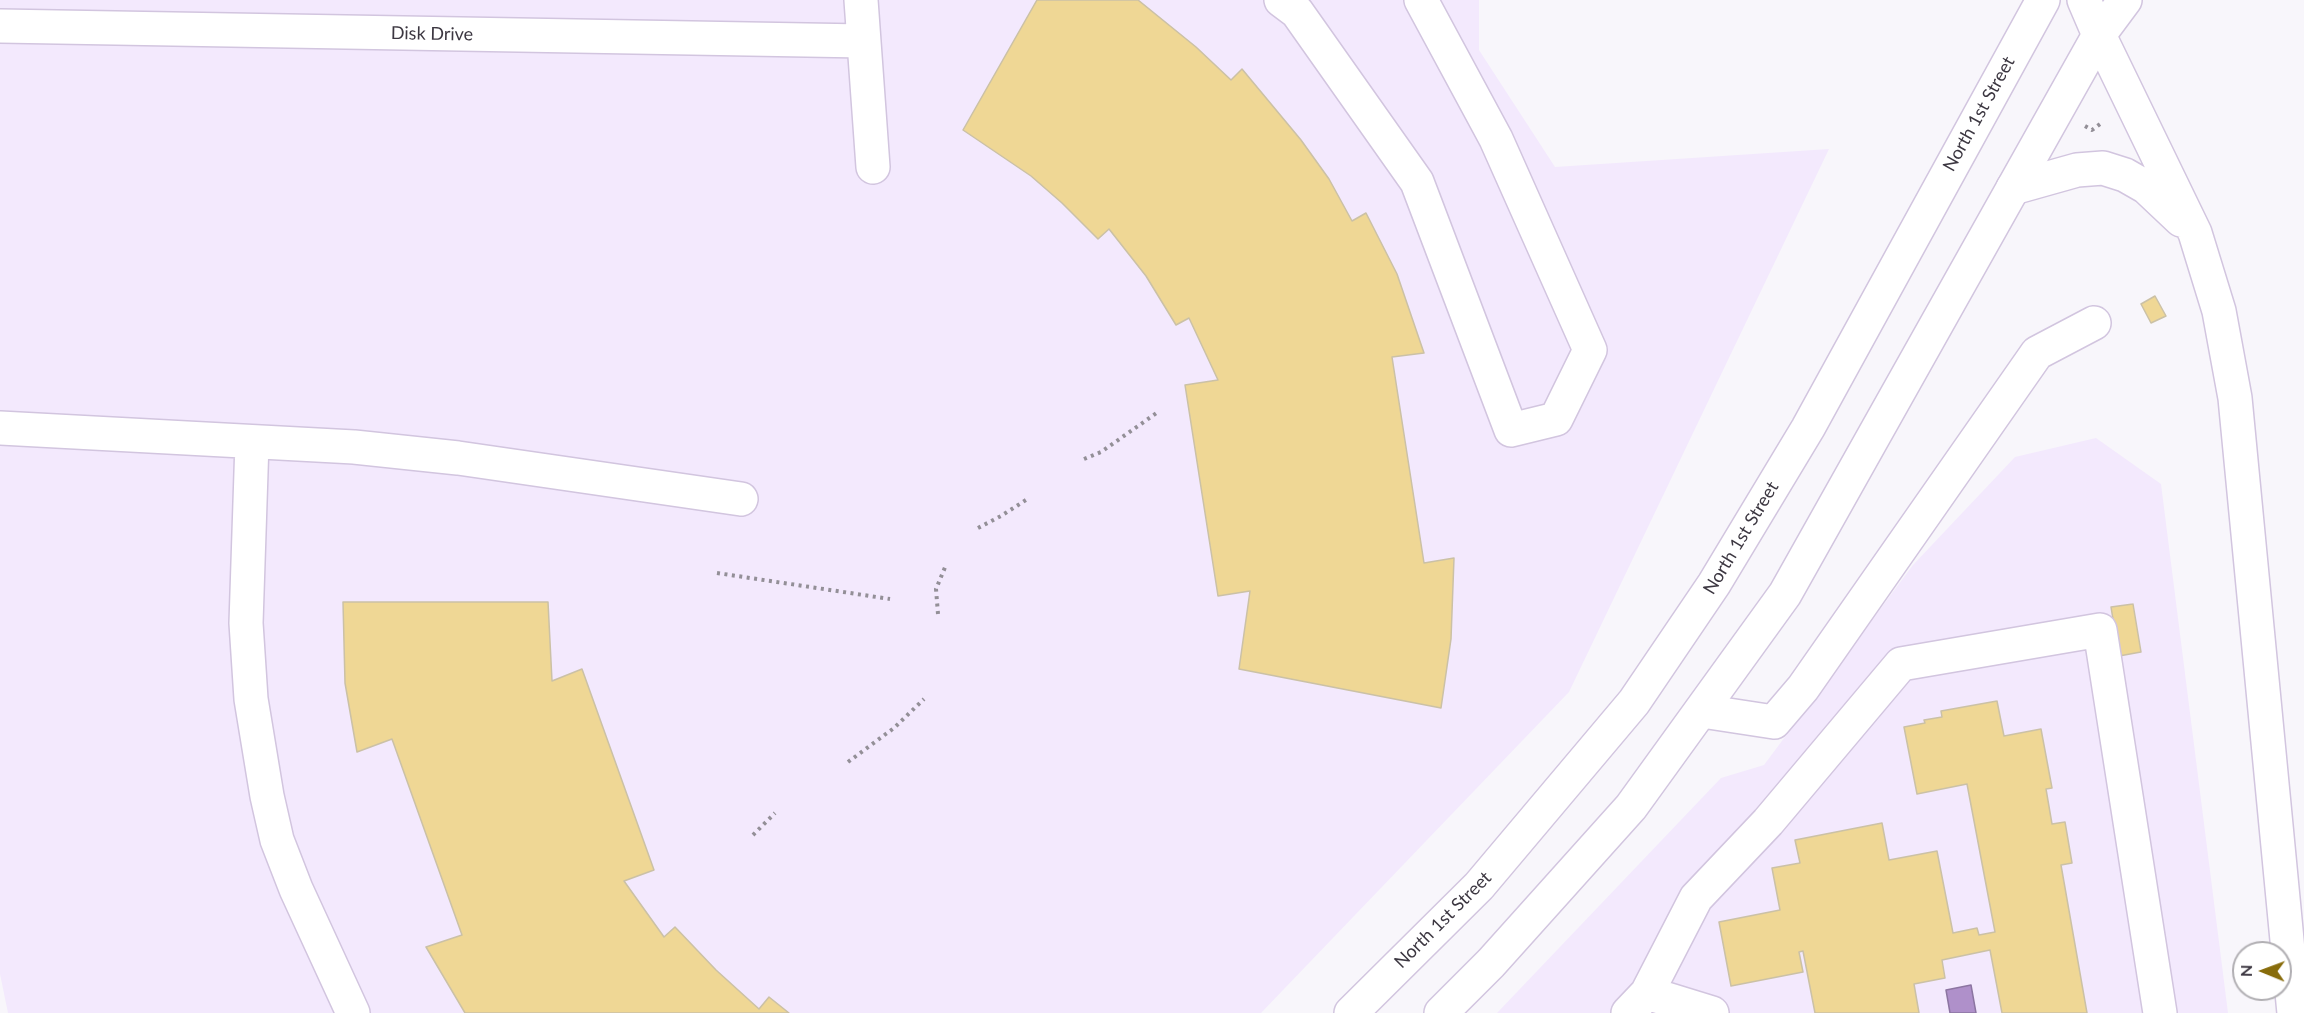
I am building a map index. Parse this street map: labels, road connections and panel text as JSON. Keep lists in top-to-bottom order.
{
  "streets": {
    "main road": ["Disk Drive", "North 1st Street"]
  },
  "north": "left"
}
